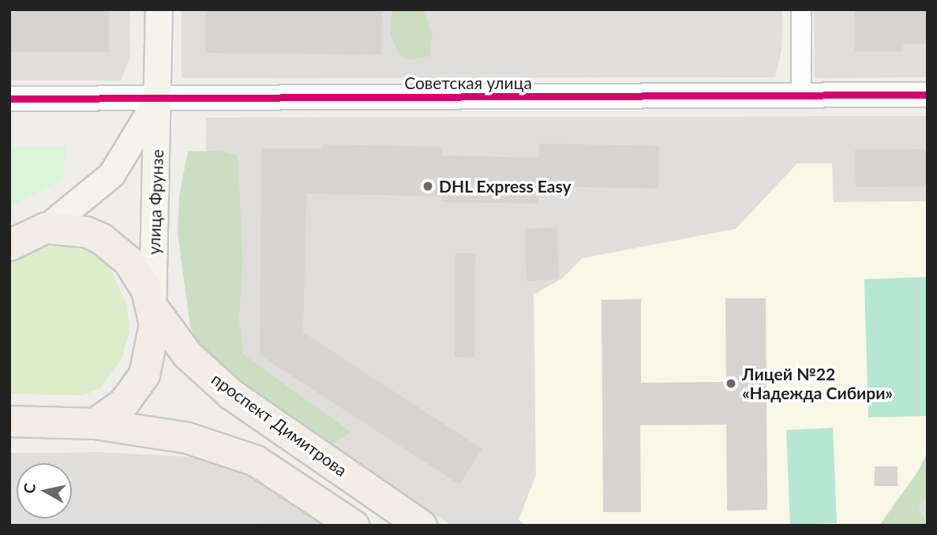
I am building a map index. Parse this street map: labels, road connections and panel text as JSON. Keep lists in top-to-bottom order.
{
  "streets": {
    "main road": ["улица Фрунзе", "проспект Димитрова"],
    "street": ["Советская улица"]
  },
  "crossings": [
    ["Советская улица", "улица Фрунзе"],
    ["улица Фрунзе", "проспект Димитрова"]
  ],
  "places": ["DHL Express Easy", "Лицей №22 «Надежда Сибири»"],
  "north": "left"
}
